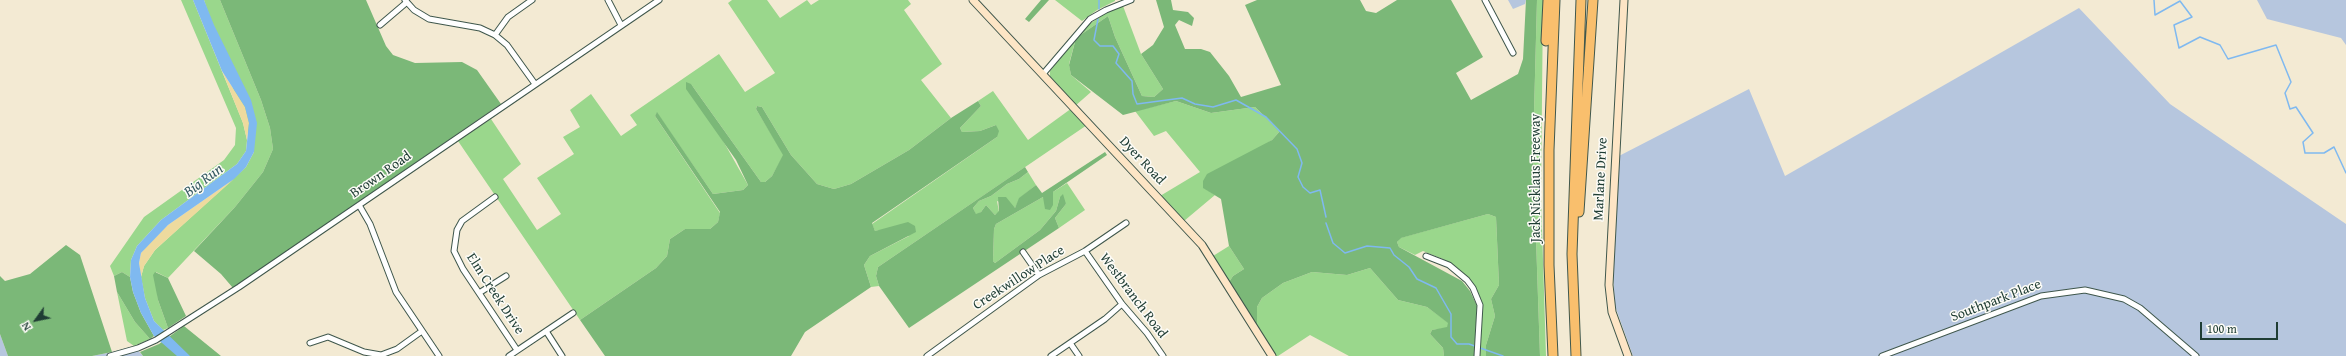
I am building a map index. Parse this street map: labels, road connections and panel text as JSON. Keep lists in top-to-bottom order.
{
  "streets": {
    "highway": ["Jack Nicklaus Freeway"],
    "street": [
      "Dyer Road",
      "Brown Road",
      "Marlane Drive",
      "Creekwillow Place",
      "Elm Creek Drive",
      "Westbranch Road",
      "Southpark Place"
    ]
  },
  "crossings": [
    ["Creekwillow Place", "Westbranch Road"]
  ],
  "water": ["Big Run"],
  "scale_bar": "100 m",
  "north": "bottom left"
}
